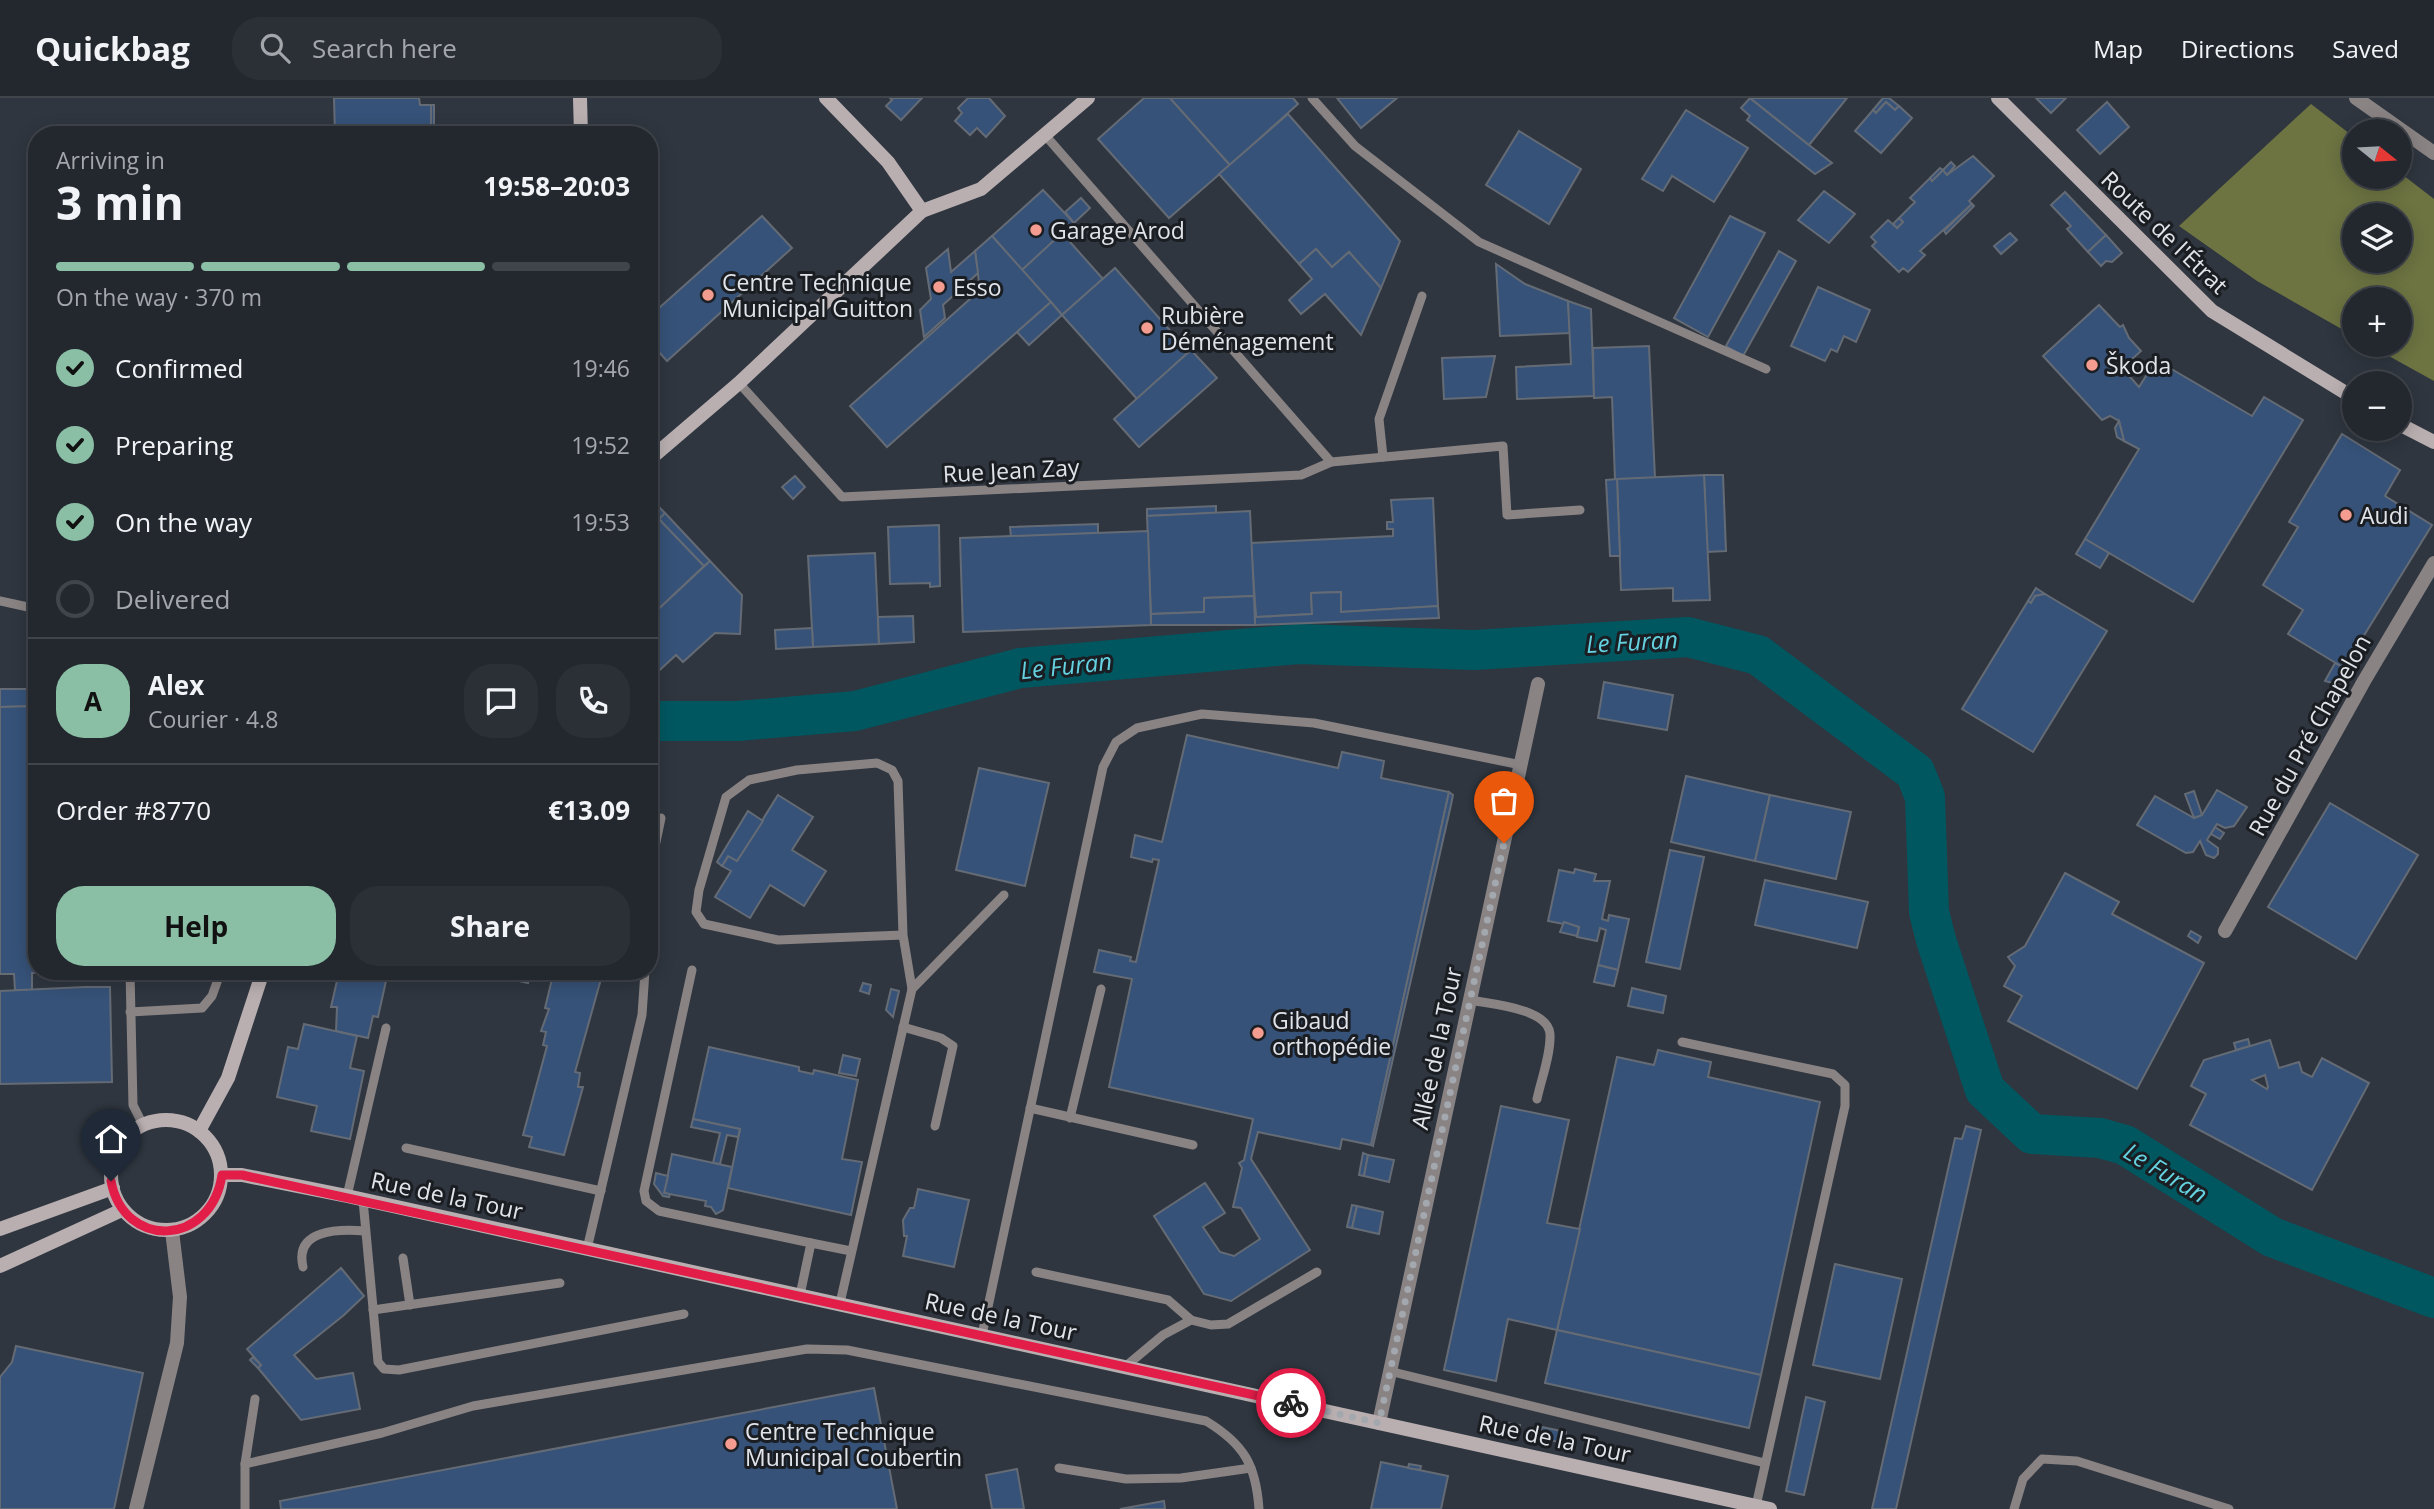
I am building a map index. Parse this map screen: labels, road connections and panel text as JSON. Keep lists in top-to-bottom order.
{
  "streets": {
    "street": [
      "Route de l'Étrat",
      "Rue du Pré Chapelon",
      "Allée de la Tour",
      "Rue de la Tour"
    ],
    "lane": ["Rue Jean Zay"]
  },
  "crossings": [
    ["Allée de la Tour", "Rue de la Tour"]
  ],
  "water": ["Le Furan"],
  "places": [
    "Garage Arod",
    "Esso",
    "Centre Technique Municipal Guitton",
    "Rubière Déménagement",
    "Škoda",
    "Audi",
    "Gibaud orthopédie",
    "Centre Technique Municipal Coubertin"
  ],
  "north": "right",
  "page": {
    "header": "Quickbag",
    "search": "Search here",
    "nav": ["Map", "Directions", "Saved"],
    "map_buttons": ["+", "−"],
    "heading": ["3 min", "Arriving in", "19:58–20:03"],
    "panel": [
      "Alex",
      "Courier · 4.8",
      "Order #8770",
      "€13.09"
    ],
    "bar": "On the way · 370 m",
    "list": [
      ["Confirmed", "19:46"],
      ["Preparing", "19:52"],
      ["On the way", "19:53"],
      "Delivered"
    ],
    "round": "A",
    "buttons": ["Help", "Share"]
  }
}
